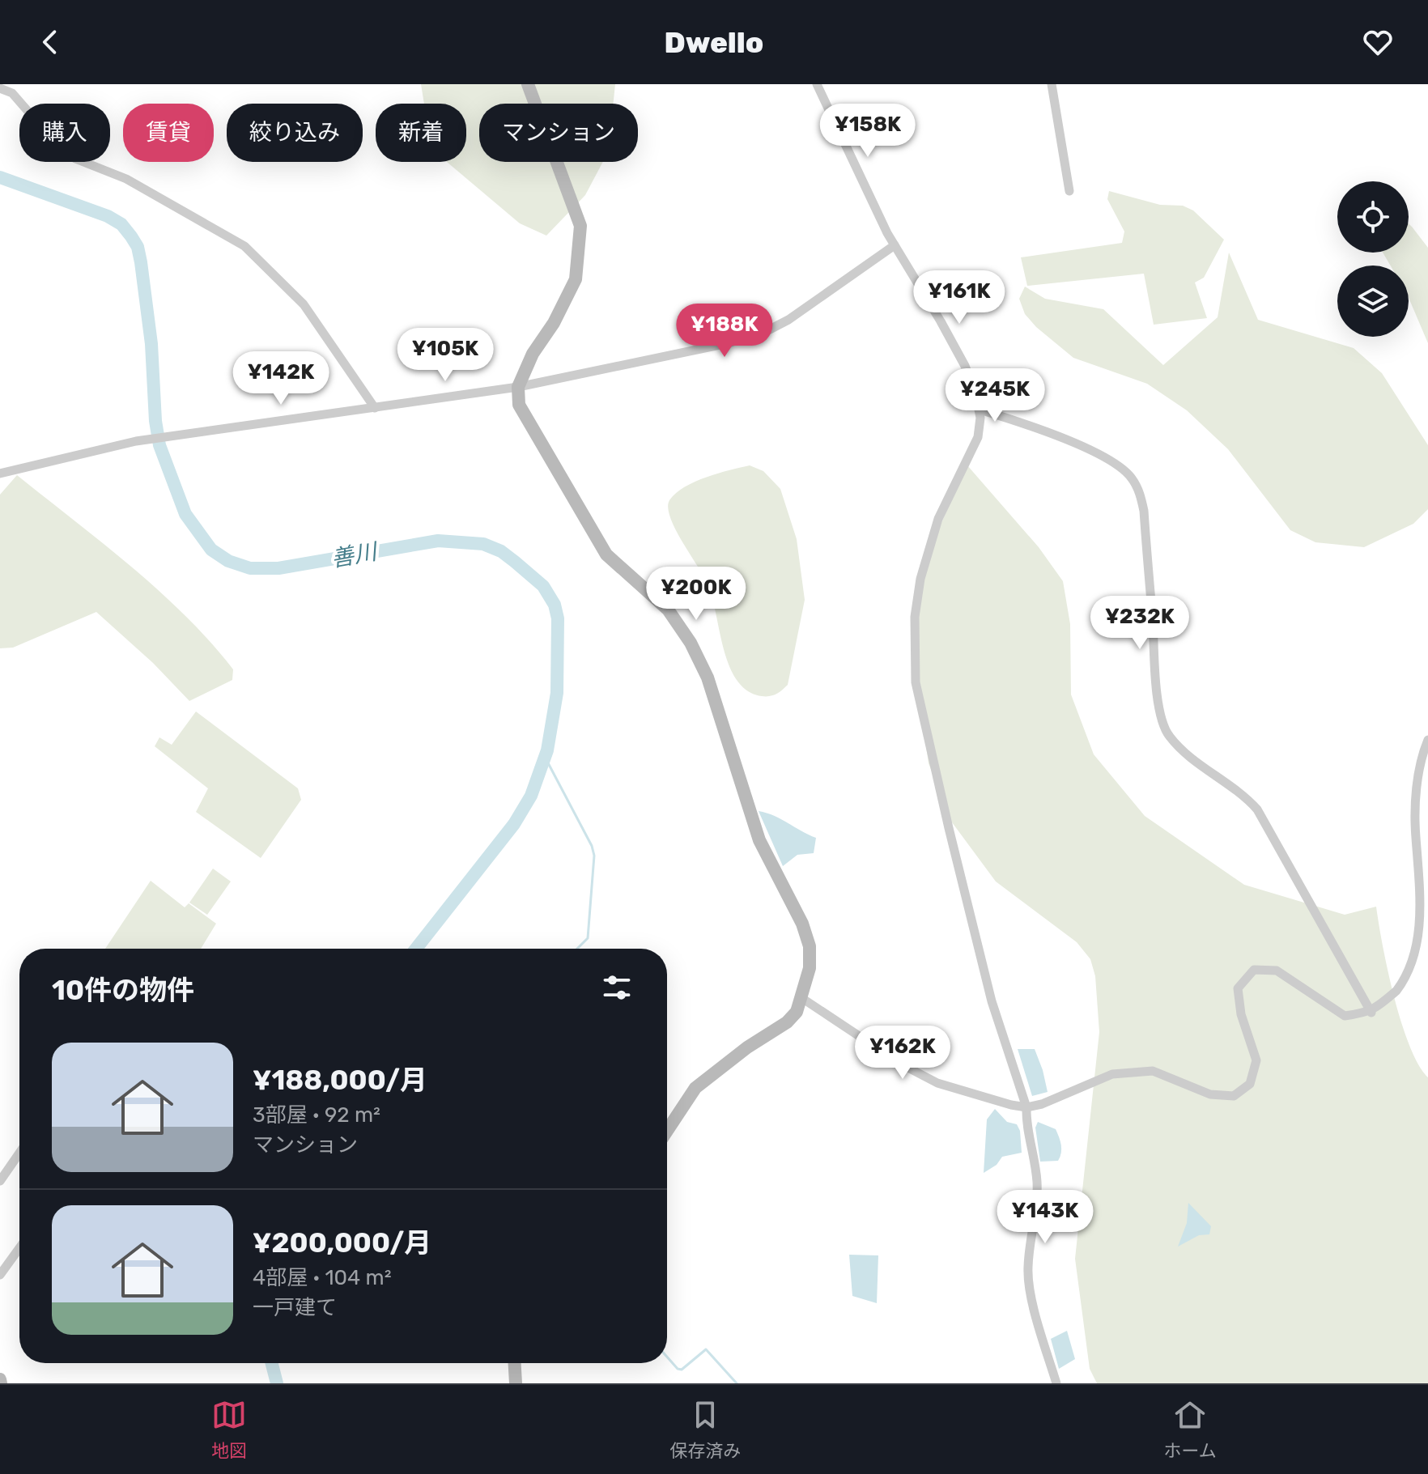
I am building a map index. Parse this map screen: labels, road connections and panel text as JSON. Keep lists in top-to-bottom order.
{
  "water": ["善川"],
  "page": {
    "header": "Dwello",
    "price": [
      "¥158K",
      "¥161K",
      "¥188K",
      "¥105K",
      "¥142K",
      "¥245K",
      "¥200K",
      "¥232K",
      "¥162K",
      "¥143K"
    ],
    "chip": [
      "購入",
      "賃貸",
      "絞り込み",
      "新着",
      "マンション"
    ],
    "heading": "10件の物件",
    "list": [
      {
        "name": "¥188,000/月",
        "note": "3部屋 · 92 m² · マンション"
      },
      {
        "name": "¥200,000/月",
        "note": "4部屋 · 104 m² · 一戸建て"
      }
    ],
    "tabs": ["地図", "保存済み", "ホーム"]
  }
}
